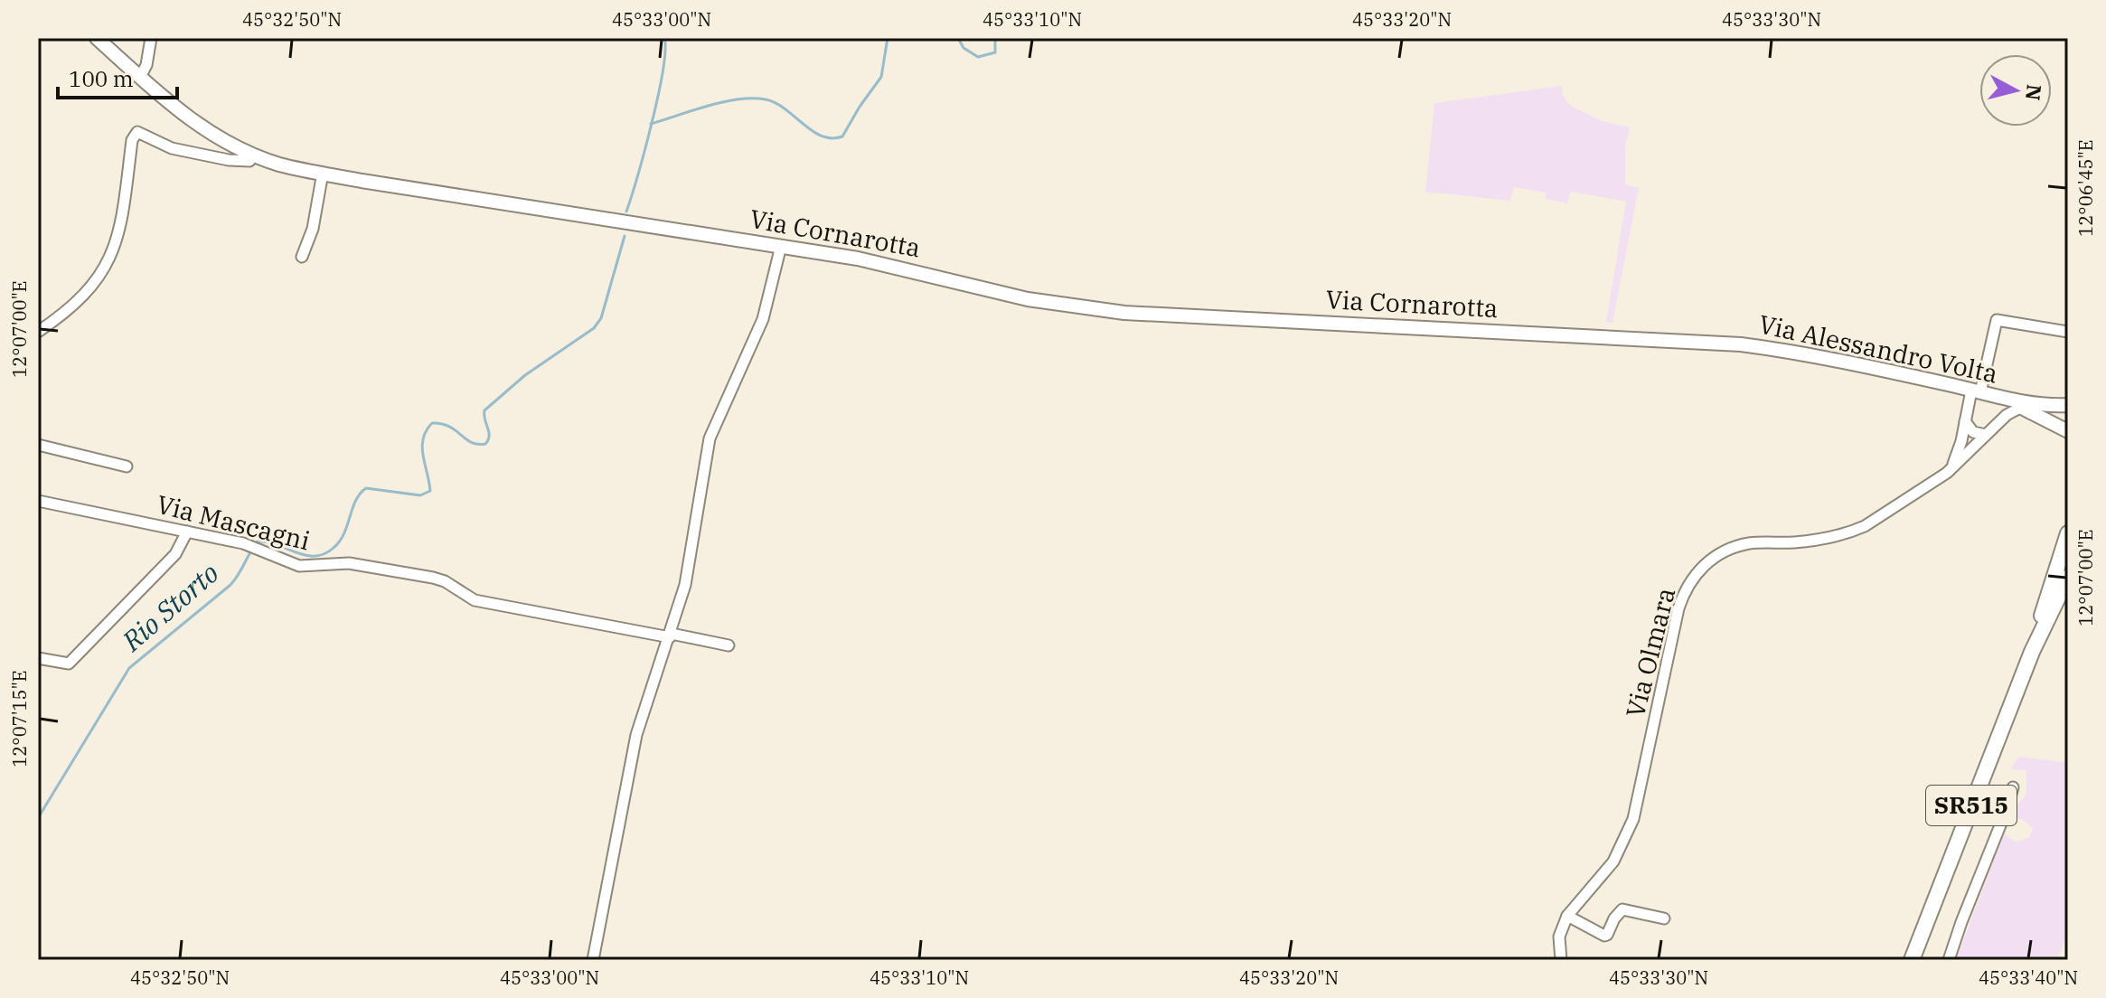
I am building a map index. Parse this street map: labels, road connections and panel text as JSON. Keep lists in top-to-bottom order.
{
  "streets": {
    "main road": ["Via Cornarotta", "Via Alessandro Volta", "SR515"],
    "street": ["Via Mascagni", "Via Olmara"]
  },
  "crossings": [
    ["Via Cornarotta", "Via Alessandro Volta"],
    ["Via Alessandro Volta", "Via Olmara"]
  ],
  "water": ["Rio Storto"],
  "scale_bar": "100 m",
  "north": "right",
  "coordinates": [
    "45°32'50\"N",
    "45°33'00\"N",
    "45°33'10\"N",
    "45°33'20\"N",
    "45°33'30\"N",
    "12°06'45\"E",
    "12°07'00\"E",
    "12°07'15\"E",
    "45°33'40\"N"
  ]
}
